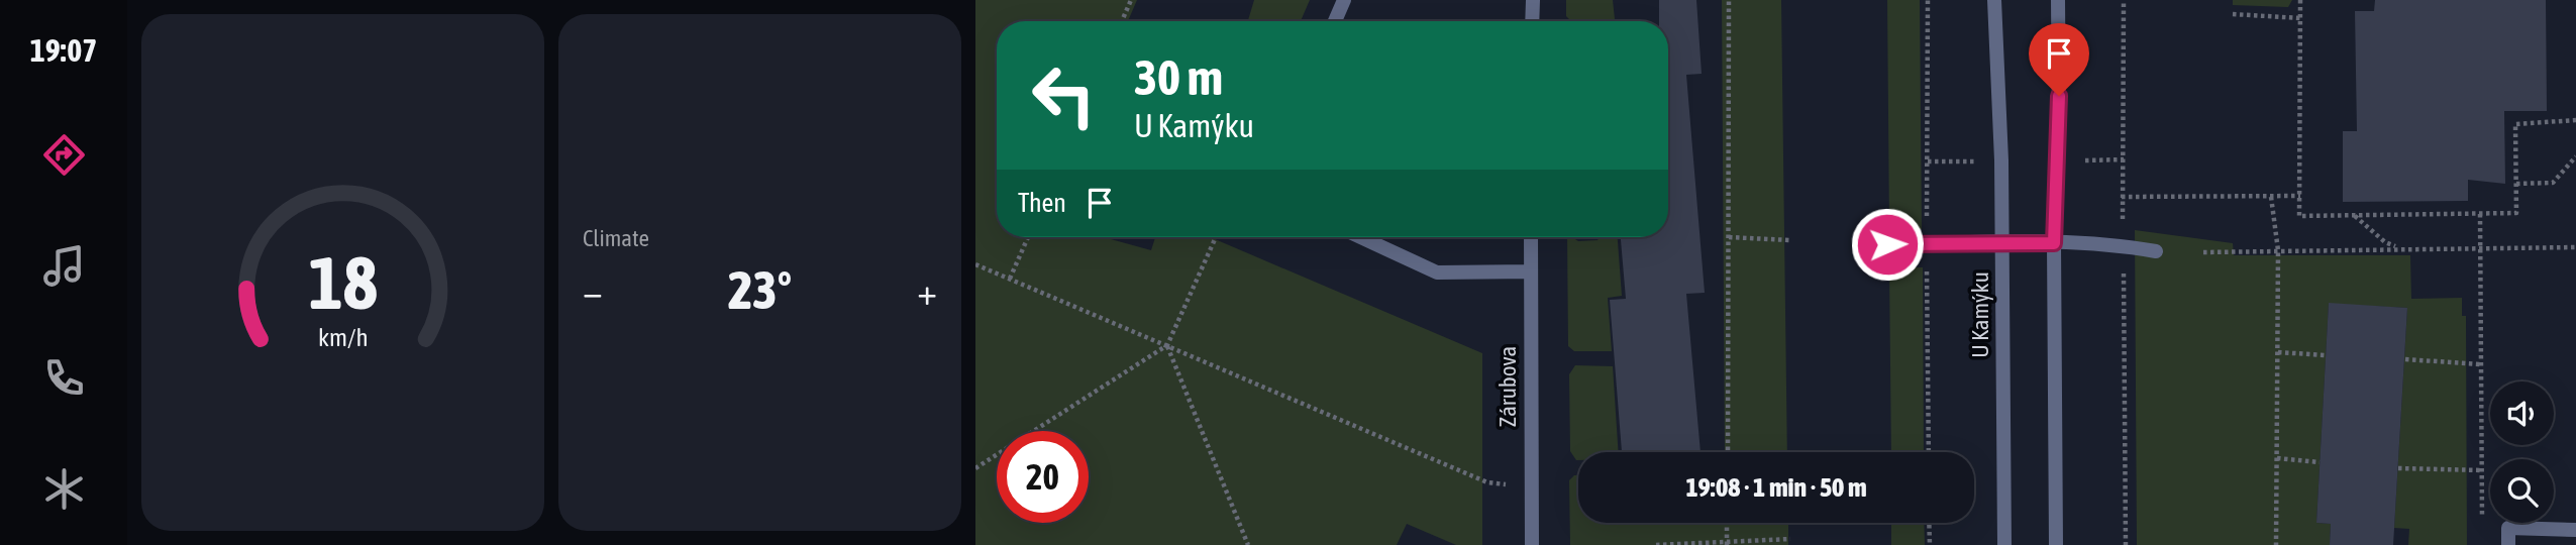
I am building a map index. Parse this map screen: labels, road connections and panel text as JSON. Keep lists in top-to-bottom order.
{
  "streets": {
    "street": ["U Kamýku", "Zárubova"]
  },
  "page": {
    "tabs": "19:07",
    "tile": "Climate",
    "turn": ["30 m", "U Kamýku"],
    "then": "Then",
    "heat": ["−", "23°", "+"],
    "limit": "20",
    "trip": "19:08 · 1 min · 50 m",
    "gauge": ["18", "km/h"]
  }
}
